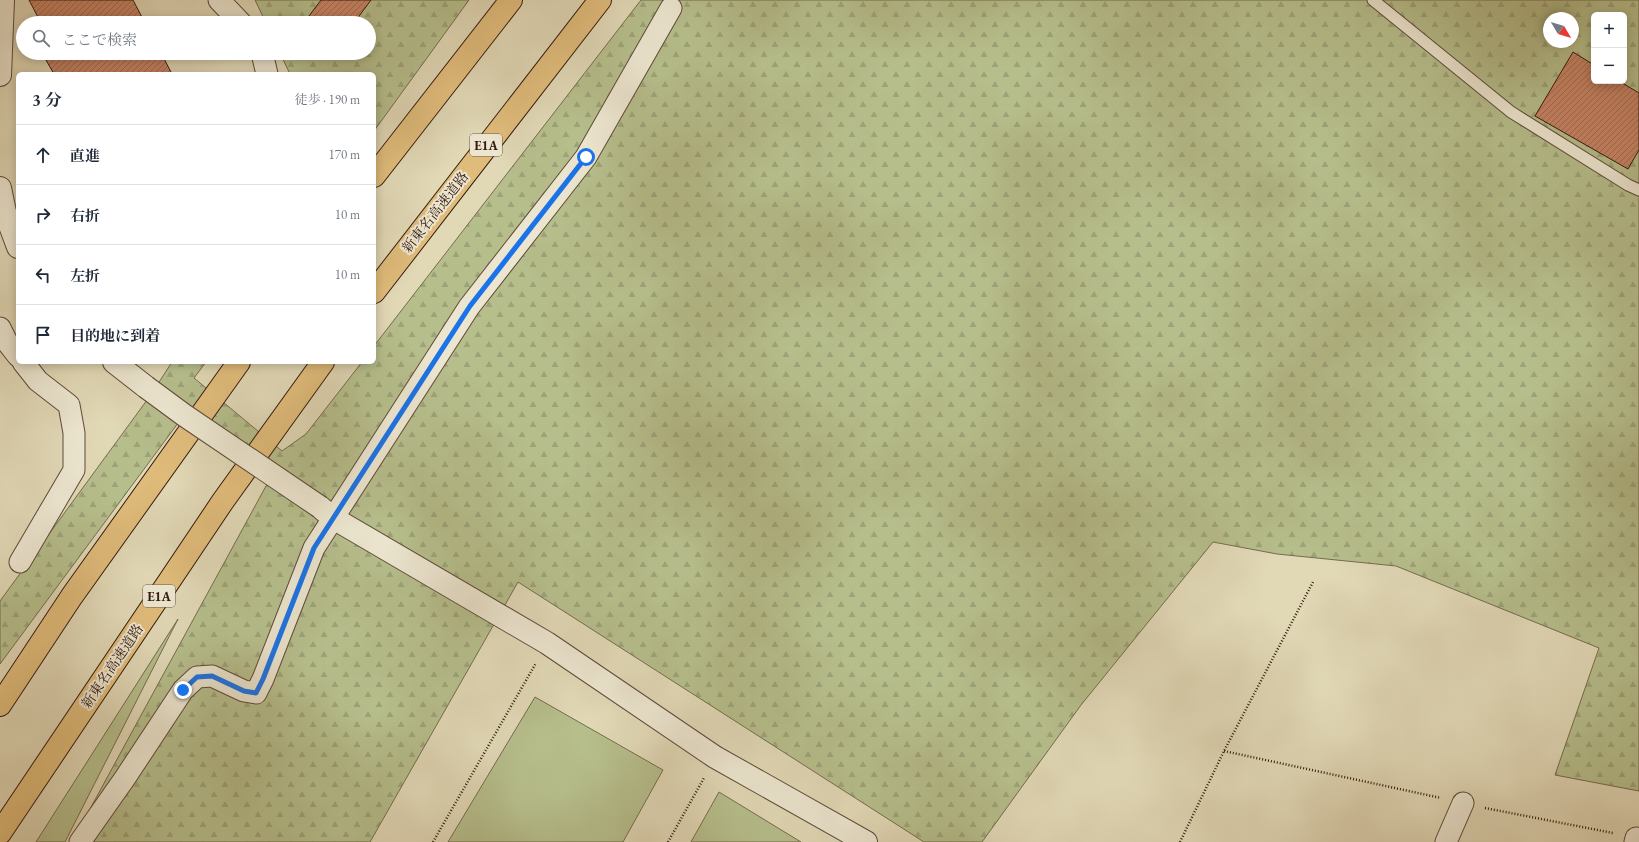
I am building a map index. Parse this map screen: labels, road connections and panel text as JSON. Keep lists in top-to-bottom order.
{
  "streets": {
    "highway": ["E1A", "新東名高速道路"]
  },
  "north": "bottom right",
  "page": {
    "map_buttons": ["+", "−"],
    "search": "ここで検索",
    "heading": ["3 分", "徒歩 · 190 m"],
    "list": [
      ["直進", "170 m"],
      ["右折", "10 m"],
      ["左折", "10 m"],
      "目的地に到着"
    ]
  }
}
